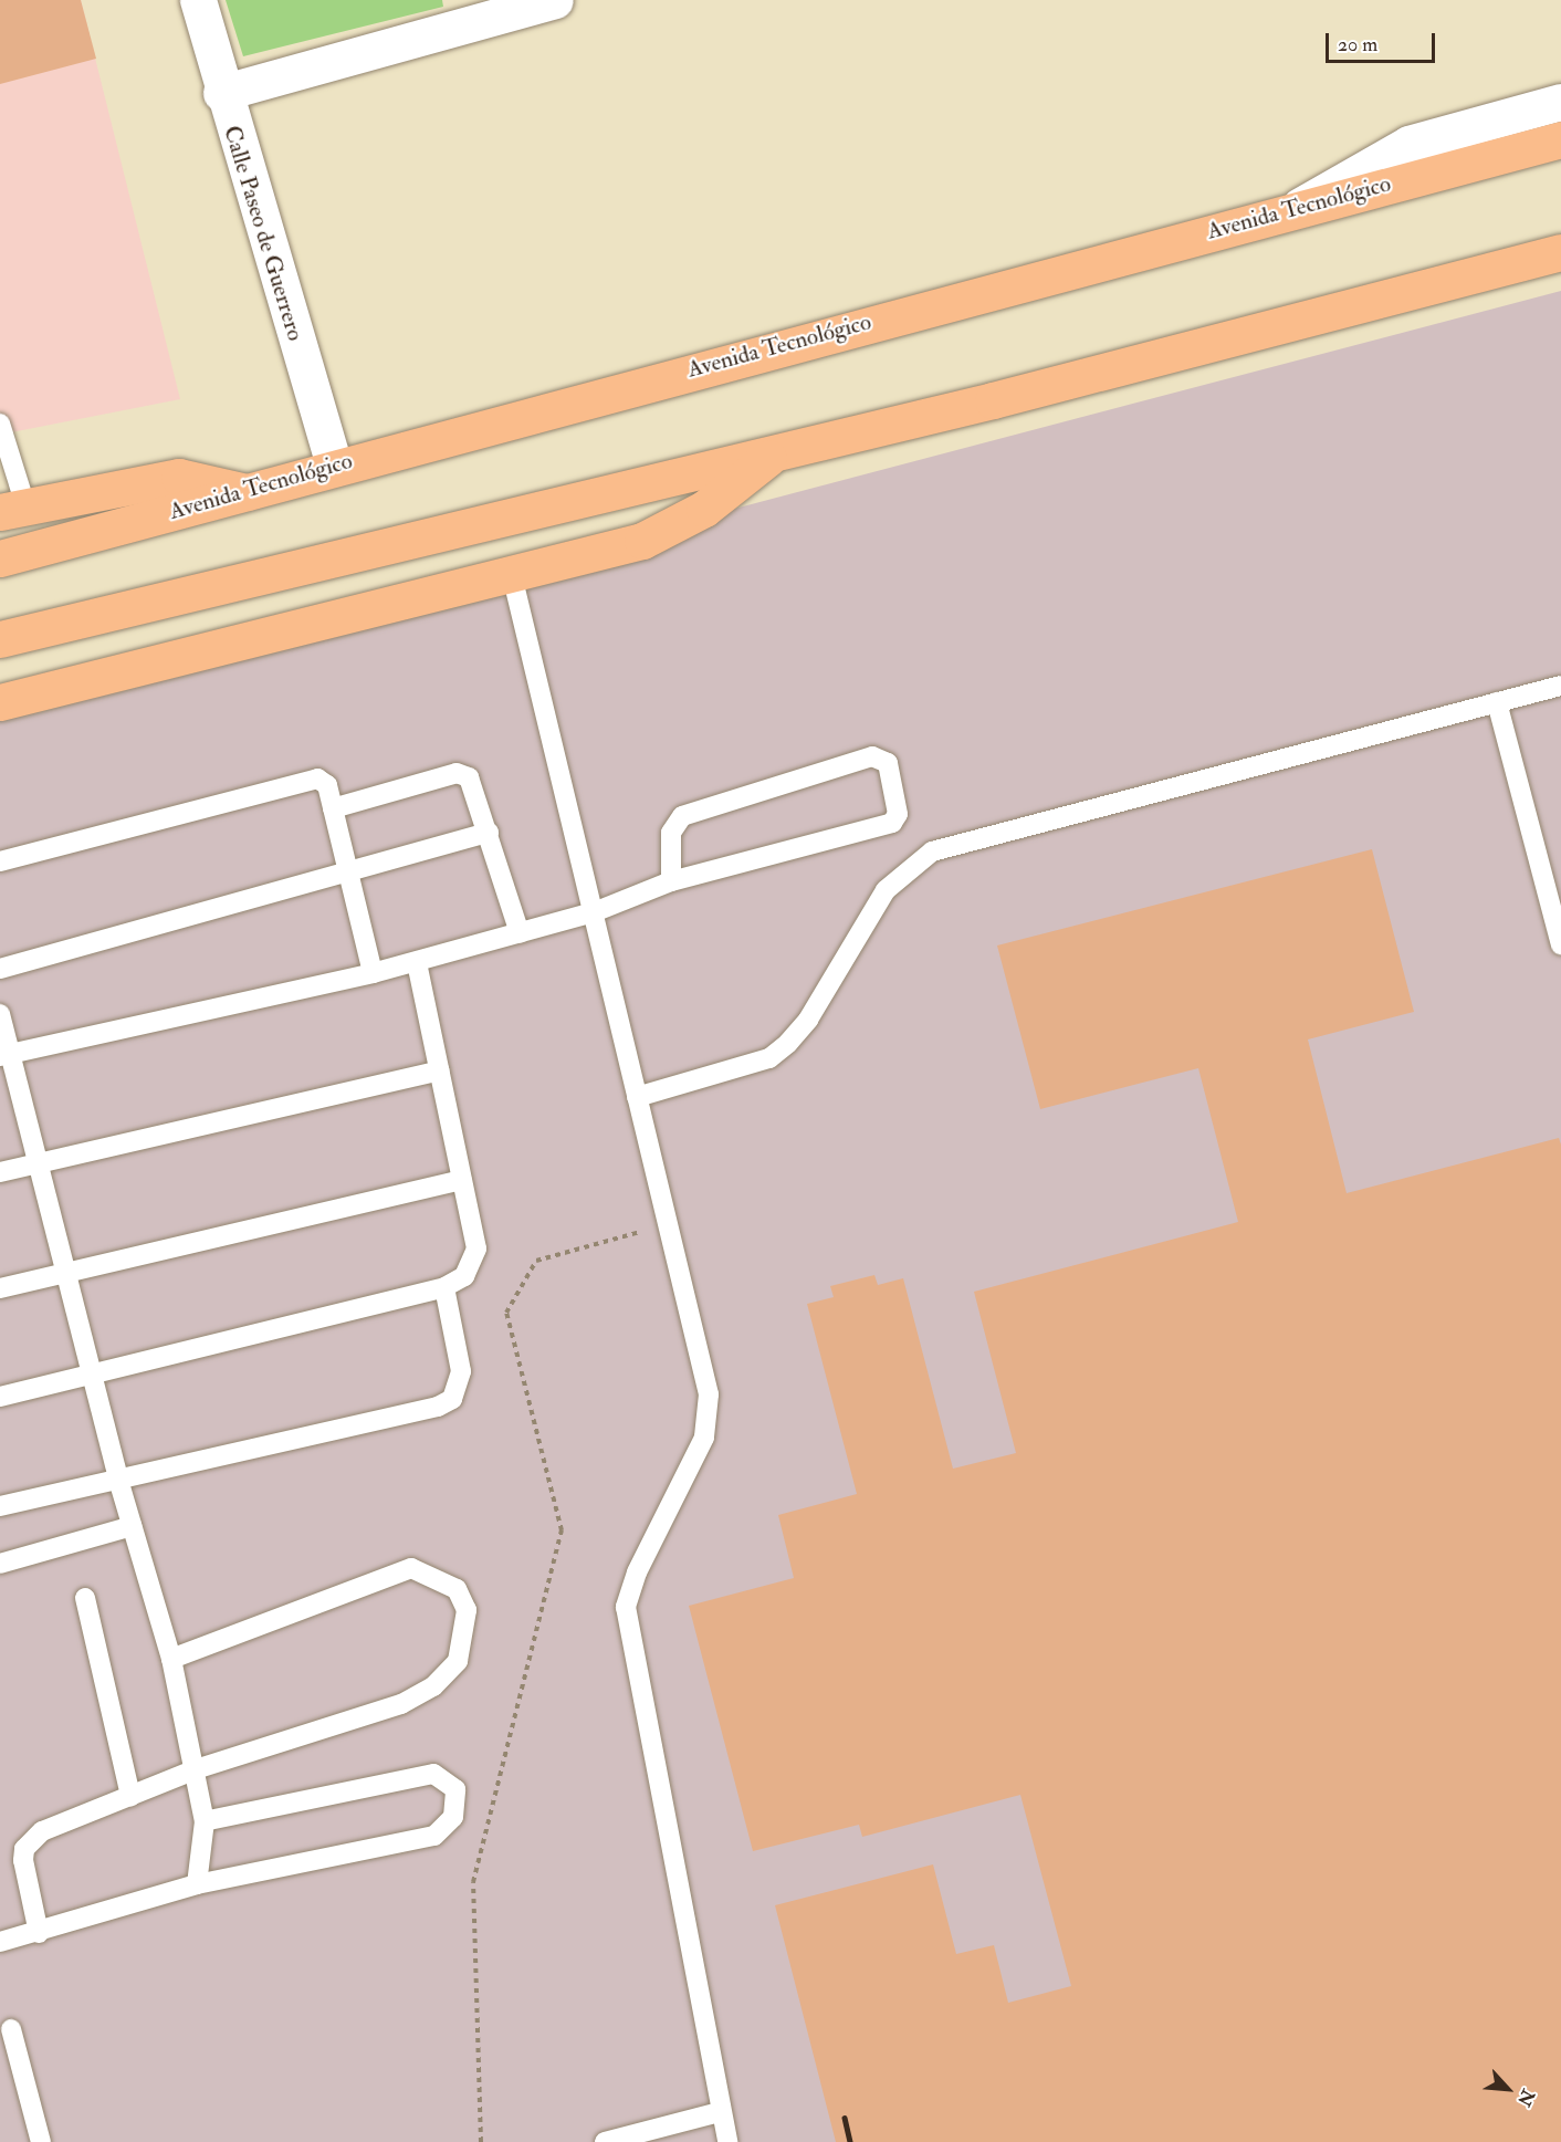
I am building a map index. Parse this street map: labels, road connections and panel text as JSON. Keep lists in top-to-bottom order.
{
  "streets": {
    "main road": ["Avenida Tecnológico"],
    "street": ["Calle Paseo de Guerrero"]
  },
  "crossings": [
    ["Avenida Tecnológico", "Calle Paseo de Guerrero"]
  ],
  "scale_bar": "20 m",
  "north": "bottom right"
}
